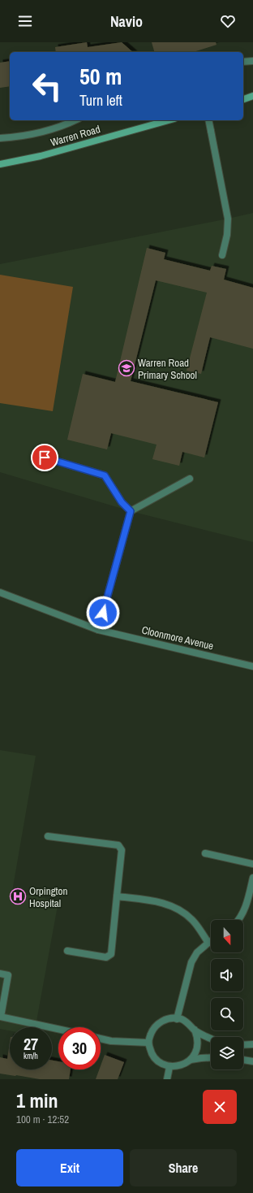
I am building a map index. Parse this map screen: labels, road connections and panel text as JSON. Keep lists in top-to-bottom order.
{
  "streets": {
    "street": ["Warren Road", "Cloonmore Avenue"]
  },
  "places": {
    "school or university": ["Warren Road Primary School"],
    "hospital": ["Orpington Hospital"]
  },
  "north": "bottom",
  "page": {
    "header": "Navio",
    "turn": ["50 m", "Turn left"],
    "speed": "27 km/h",
    "limit": "30",
    "heading": ["1 min", "100 m · 12:52"],
    "buttons": ["Exit", "Share"]
  }
}
